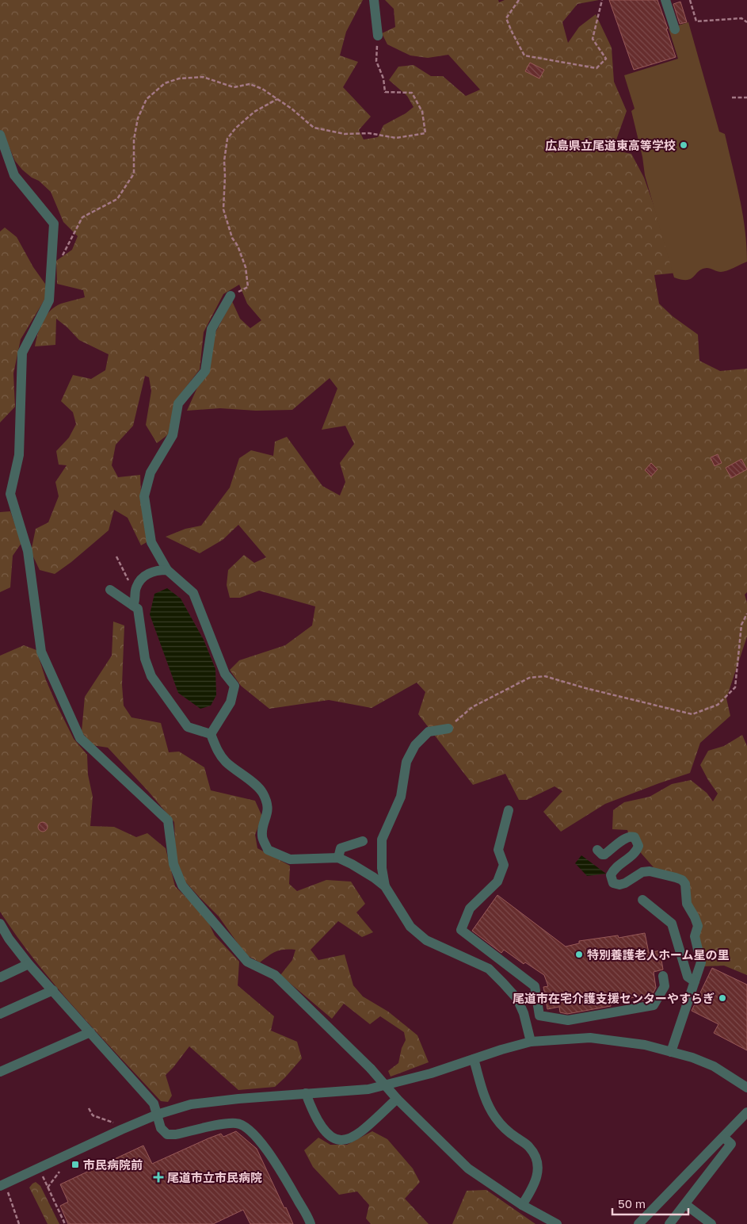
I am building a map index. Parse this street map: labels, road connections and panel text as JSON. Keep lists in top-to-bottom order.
{
  "places": {
    "other": ["広島県立尾道東高等学校", "特別養護老人ホーム星の里", "尾道市在宅介護支援センターやすらぎ"],
    "transit": ["市民病院前"],
    "health": ["尾道市立市民病院"]
  },
  "scale_bar": "50 m"
}
